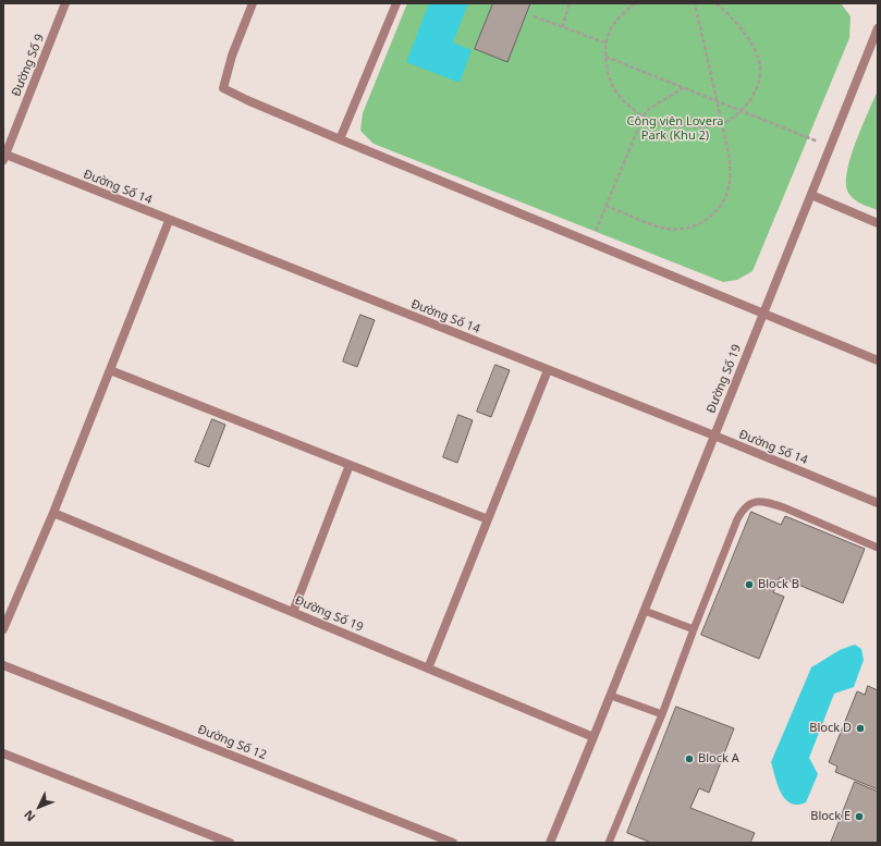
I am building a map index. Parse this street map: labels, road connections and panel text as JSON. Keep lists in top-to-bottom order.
{
  "streets": {
    "street": [
      "Đường Số 9",
      "Đường Số 14",
      "Đường Số 19",
      "Đường Số 12"
    ]
  },
  "crossings": [
    ["Đường Số 9", "Đường Số 14"],
    ["Đường Số 14", "Đường Số 19"]
  ],
  "parks": ["Công viên Lovera Park (Khu 2)"],
  "places": [
    "Block B",
    "Block D",
    "Block A",
    "Block E"
  ],
  "north": "bottom left"
}
